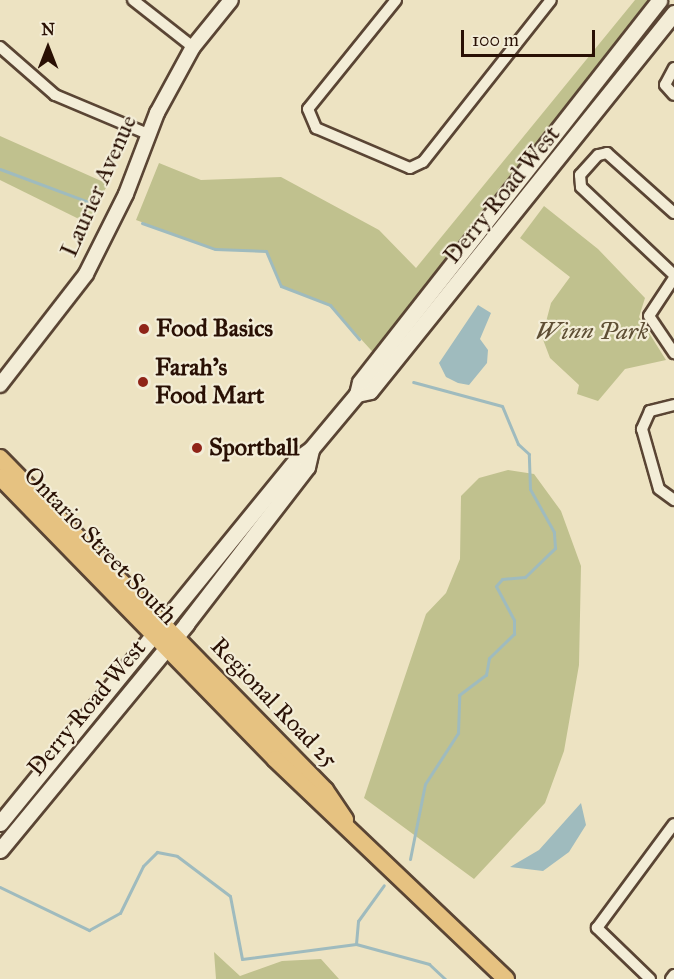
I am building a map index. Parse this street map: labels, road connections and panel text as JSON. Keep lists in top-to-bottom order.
{
  "streets": {
    "main road": ["Derry Road West", "Ontario Street South", "Regional Road 25"],
    "street": ["Laurier Avenue"]
  },
  "crossings": [
    ["Derry Road West", "Ontario Street South"],
    ["Derry Road West", "Regional Road 25"],
    ["Ontario Street South", "Regional Road 25"]
  ],
  "parks": ["Winn Park"],
  "places": ["Food Basics", "Farah's Food Mart", "Sportball"],
  "scale_bar": "100 m",
  "north": "top"
}
